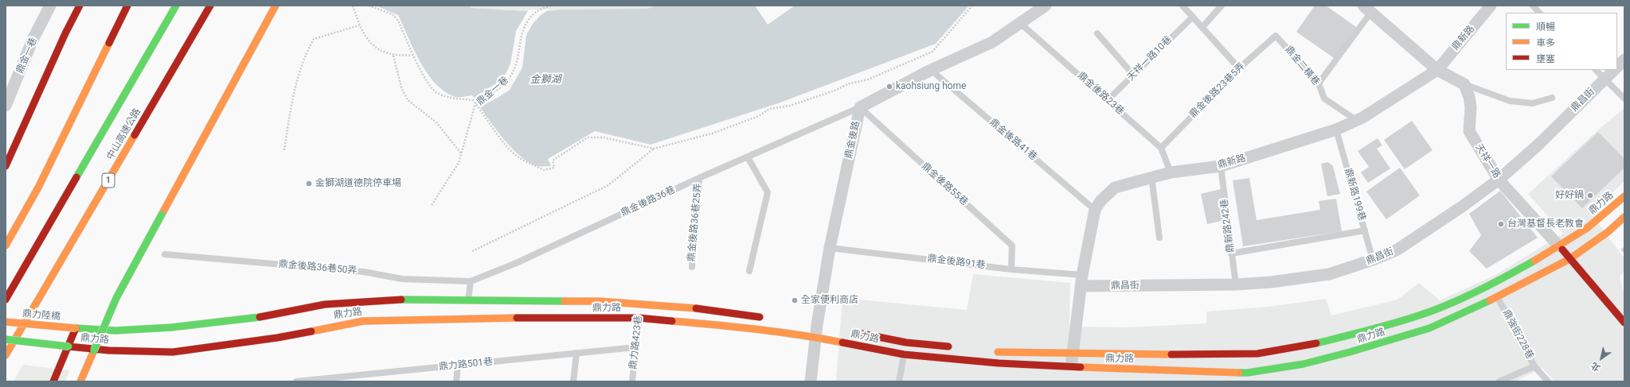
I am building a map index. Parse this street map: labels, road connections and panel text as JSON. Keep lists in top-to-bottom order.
{
  "streets": {
    "main road": [
      "中山高速公路",
      "天祥一路",
      "1",
      "鼎力路",
      "鼎力陸橋"
    ],
    "street": [
      "鼎新路",
      "鼎金一巷",
      "鼎昌街",
      "鼎金後路"
    ],
    "lane": [
      "天祥一路10巷",
      "鼎金二橫巷",
      "鼎金後路23巷5弄",
      "鼎金後路23巷",
      "鼎金後路41巷",
      "鼎金後路55巷",
      "鼎新路199巷",
      "鼎金後路36巷",
      "鼎金後路36巷25弄",
      "鼎新路242巷",
      "鼎金後路91巷",
      "鼎金後路36巷50弄",
      "鼎強街228巷",
      "鼎力路423巷",
      "鼎力路501巷"
    ]
  },
  "crossings": [
    ["鼎新路", "鼎金二橫巷"],
    ["鼎新路", "鼎金後路23巷"],
    ["鼎新路", "鼎昌街"],
    ["鼎新路", "鼎金後路41巷"],
    ["鼎新路", "鼎新路199巷"],
    ["鼎新路", "鼎力路"],
    ["鼎新路", "鼎新路242巷"],
    ["鼎新路", "鼎金後路91巷"],
    ["天祥一路10巷", "鼎金後路23巷"],
    ["鼎金二橫巷", "鼎金後路23巷5弄"],
    ["鼎金後路23巷5弄", "鼎金後路23巷"],
    ["鼎金後路23巷", "鼎金後路"],
    ["鼎昌街", "天祥一路"],
    ["鼎昌街", "鼎新路199巷"],
    ["鼎昌街", "鼎新路242巷"],
    ["鼎昌街", "鼎金後路91巷"],
    ["鼎金後路", "鼎金後路41巷"],
    ["鼎金後路", "鼎金後路55巷"],
    ["鼎金後路", "鼎金後路36巷"],
    ["鼎金後路", "鼎力路"],
    ["鼎金後路", "鼎金後路91巷"],
    ["天祥一路", "鼎力路"],
    ["鼎金後路55巷", "鼎金後路36巷"],
    ["鼎金後路55巷", "鼎金後路91巷"],
    ["鼎金後路36巷", "鼎金後路36巷25弄"],
    ["鼎金後路36巷", "鼎金後路36巷50弄"],
    ["鼎力路", "鼎力陸橋"],
    ["鼎力路", "鼎強街228巷"],
    ["鼎力路", "鼎力路423巷"],
    ["鼎力路423巷", "鼎力路501巷"]
  ],
  "water": ["金獅湖"],
  "places": [
    "kaohsiung home",
    "金獅湖道德院停車場",
    "好好鍋",
    "台灣基督長老教會",
    "全家便利商店"
  ],
  "legend": ["順暢", "車多", "壅塞"],
  "north": "bottom left"
}
